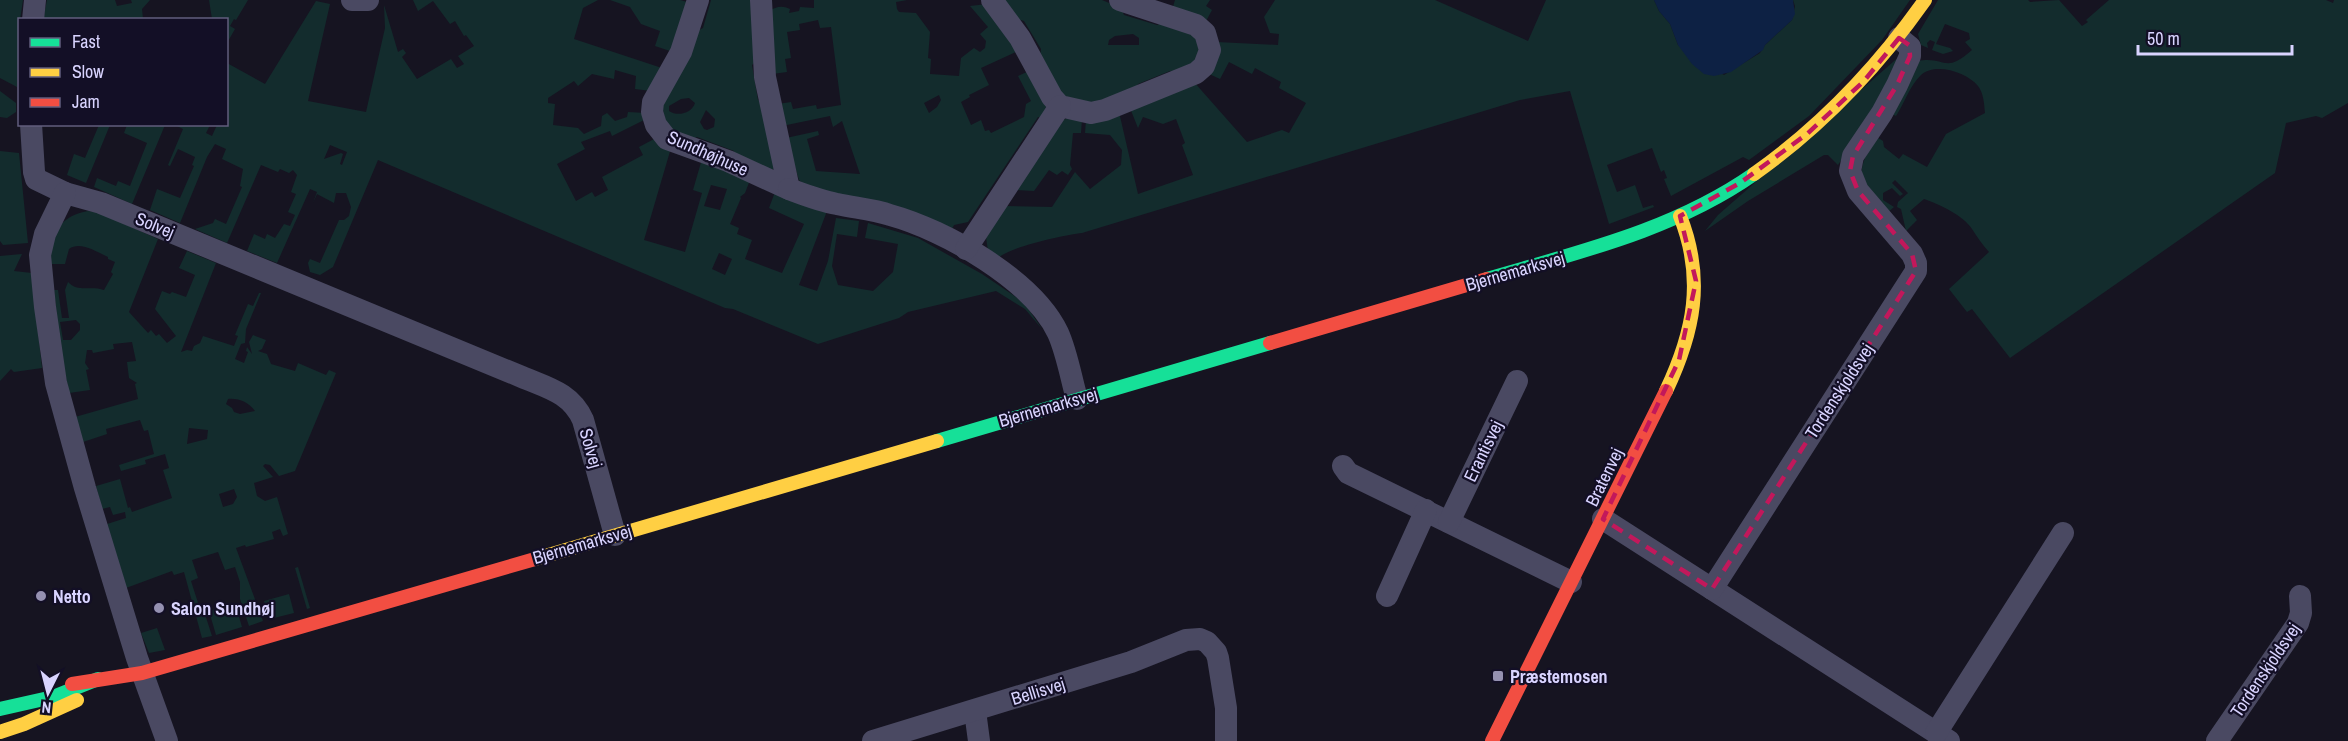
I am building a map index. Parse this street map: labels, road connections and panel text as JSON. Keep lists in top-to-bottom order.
{
  "streets": {
    "street": [
      "Sundhøjhuse",
      "Solvej",
      "Bjernemarksvej",
      "Tordenskjoldsvej",
      "Erantisvej",
      "Bratenvej",
      "Bellisvej"
    ]
  },
  "crossings": [
    ["Sundhøjhuse", "Bjernemarksvej"],
    ["Solvej", "Bjernemarksvej"],
    ["Bjernemarksvej", "Tordenskjoldsvej"],
    ["Bjernemarksvej", "Bratenvej"]
  ],
  "places": {
    "other": ["Netto", "Salon Sundhøj"],
    "transit": ["Præstemosen"]
  },
  "legend": ["Fast", "Slow", "Jam"],
  "scale_bar": "50 m",
  "north": "bottom"
}
